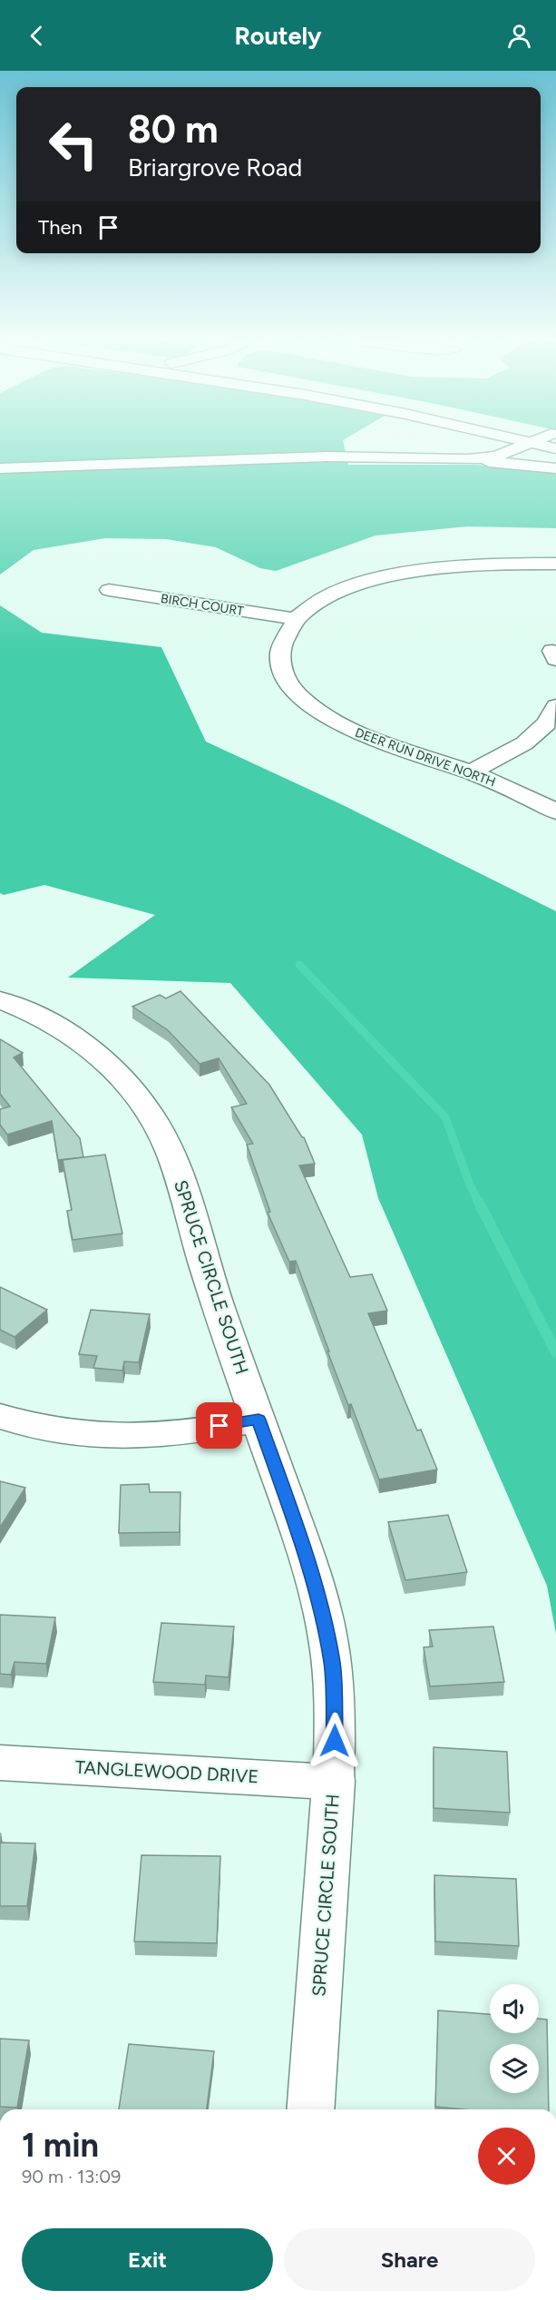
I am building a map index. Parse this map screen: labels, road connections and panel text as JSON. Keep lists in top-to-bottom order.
{
  "streets": {
    "street": [
      "BIRCH COURT",
      "DEER RUN DRIVE NORTH",
      "SPRUCE CIRCLE SOUTH",
      "TANGLEWOOD DRIVE"
    ]
  },
  "crossings": [
    ["BIRCH COURT", "DEER RUN DRIVE NORTH"],
    ["SPRUCE CIRCLE SOUTH", "TANGLEWOOD DRIVE"]
  ],
  "page": {
    "header": "Routely",
    "turn": ["80 m", "Briargrove Road"],
    "then": "Then",
    "heading": ["1 min", "90 m · 13:09"],
    "buttons": ["Exit", "Share"]
  }
}
